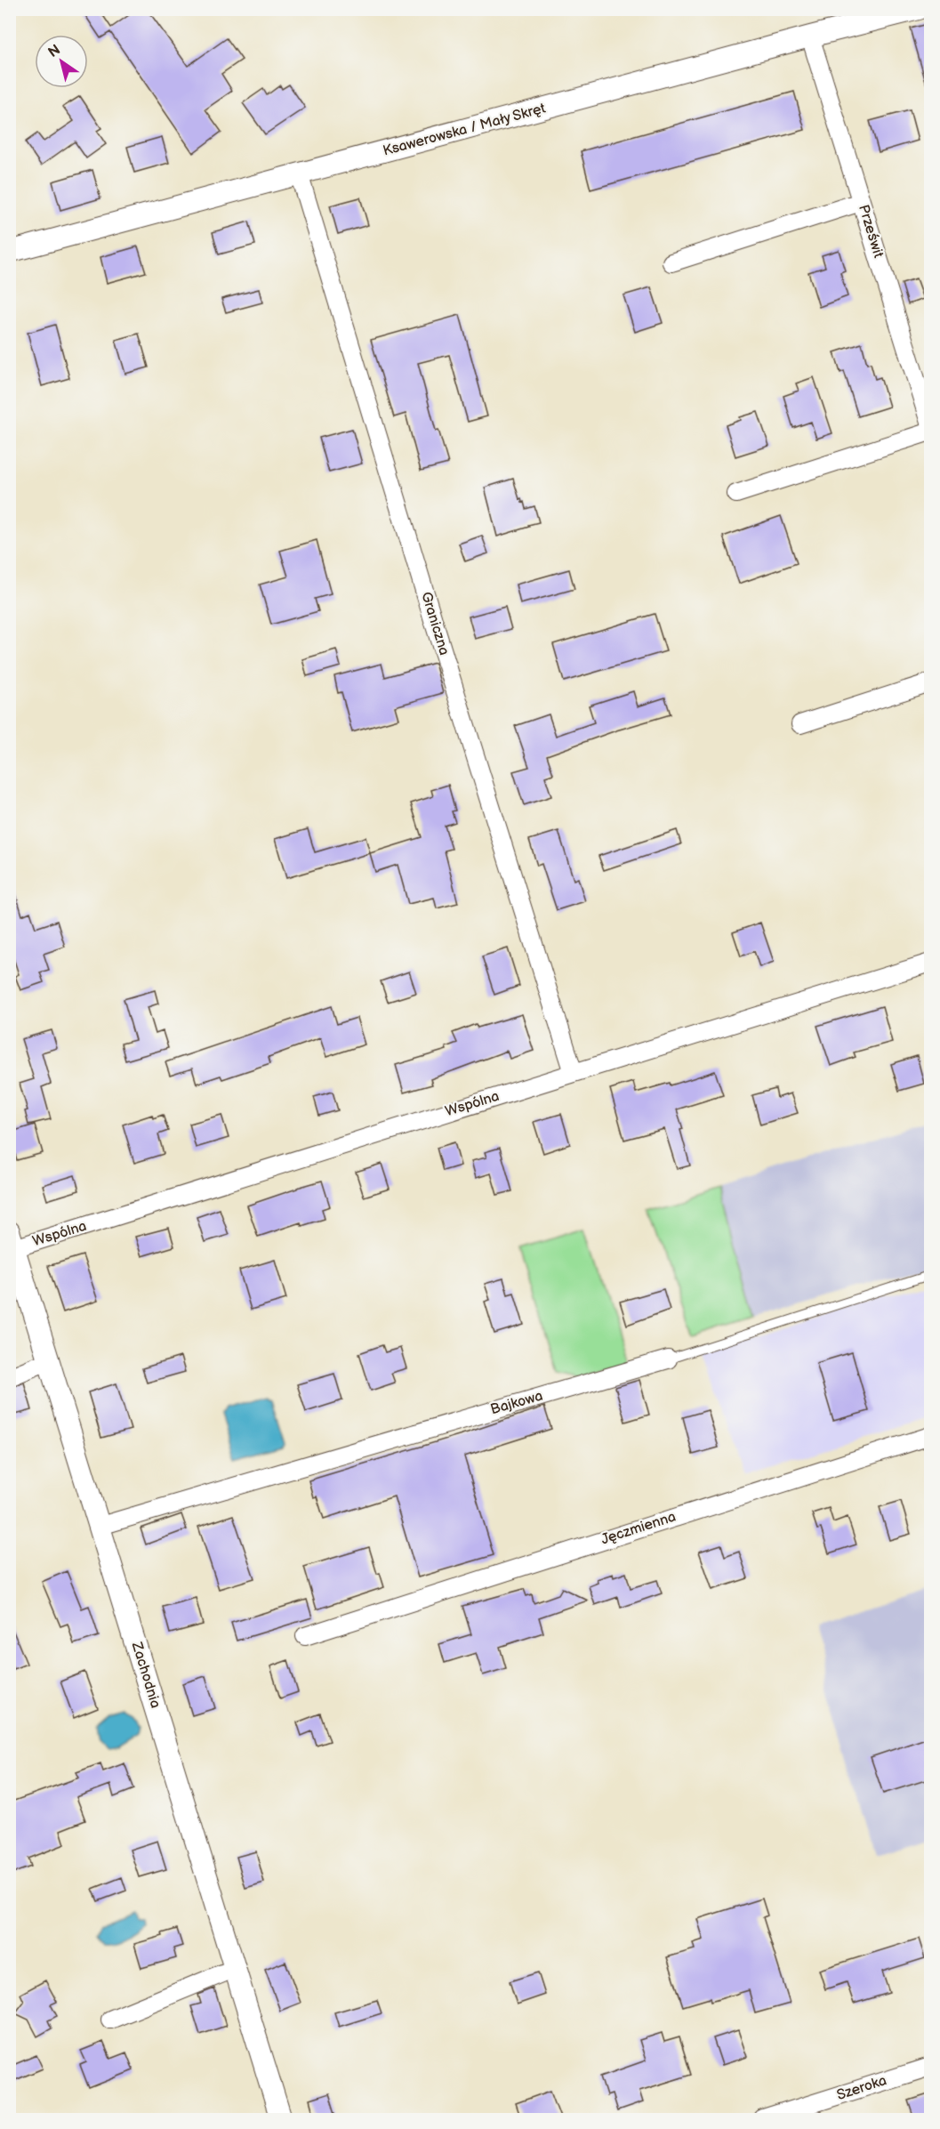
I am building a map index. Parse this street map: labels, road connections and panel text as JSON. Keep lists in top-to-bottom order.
{
  "streets": {
    "street": [
      "Ksawerowska / Mały Skręt",
      "Prześwit",
      "Graniczna",
      "Wspólna",
      "Bajkowa",
      "Jęczmienna",
      "Zachodnia",
      "Szeroka"
    ]
  },
  "crossings": [
    ["Ksawerowska / Mały Skręt", "Prześwit"],
    ["Ksawerowska / Mały Skręt", "Graniczna"],
    ["Graniczna", "Wspólna"],
    ["Wspólna", "Zachodnia"],
    ["Bajkowa", "Zachodnia"]
  ],
  "north": "top left"
}
